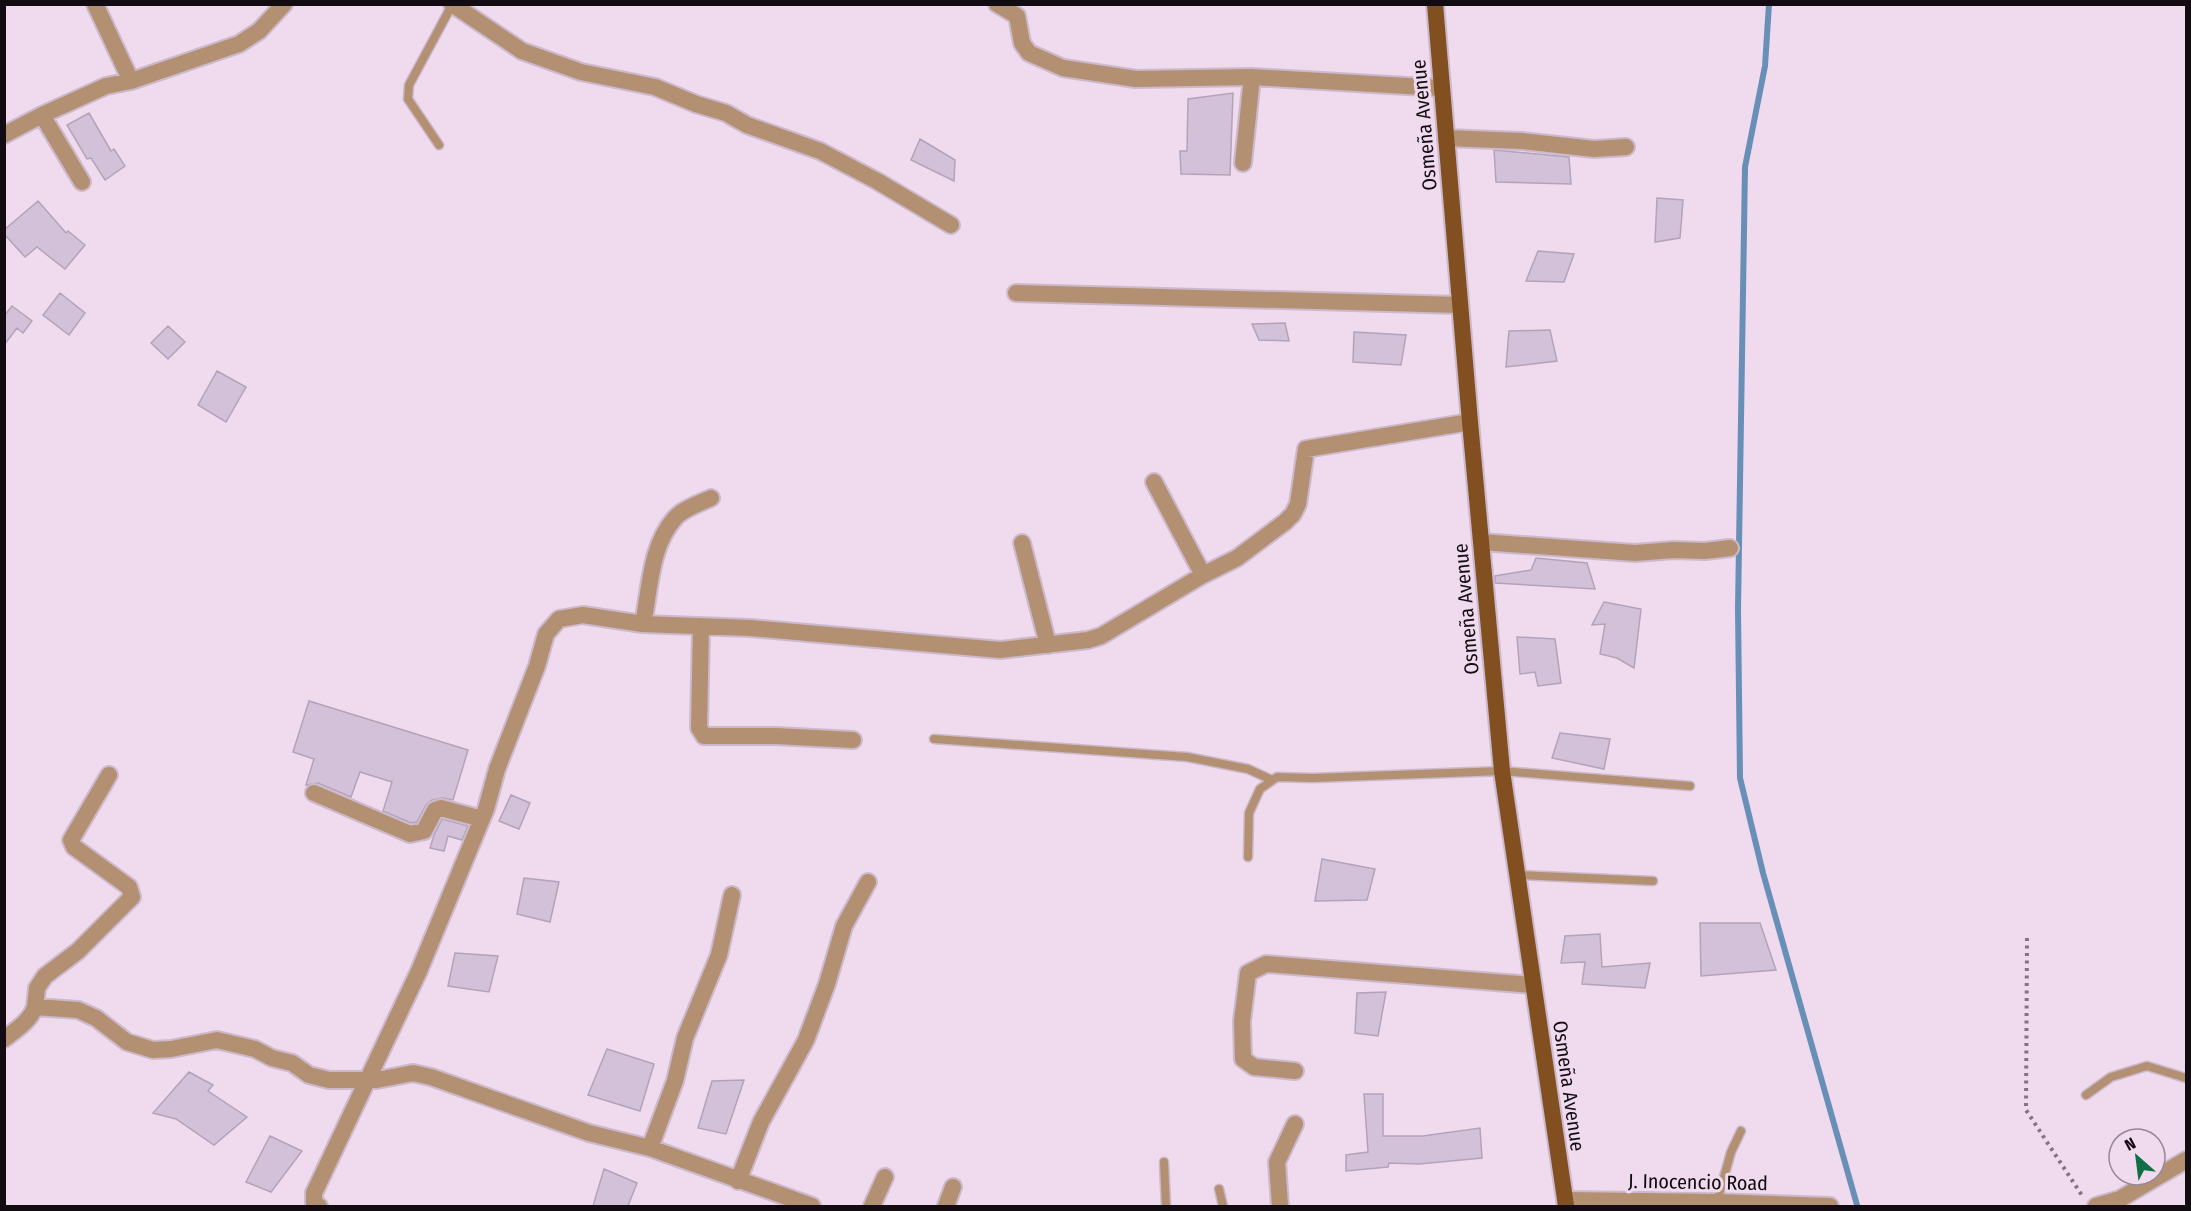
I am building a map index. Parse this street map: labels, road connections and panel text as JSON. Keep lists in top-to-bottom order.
{
  "streets": {
    "main road": ["Osmeña Avenue"],
    "street": ["J. Inocencio Road"]
  },
  "crossings": [
    ["Osmeña Avenue", "J. Inocencio Road"]
  ],
  "north": "top left"
}
